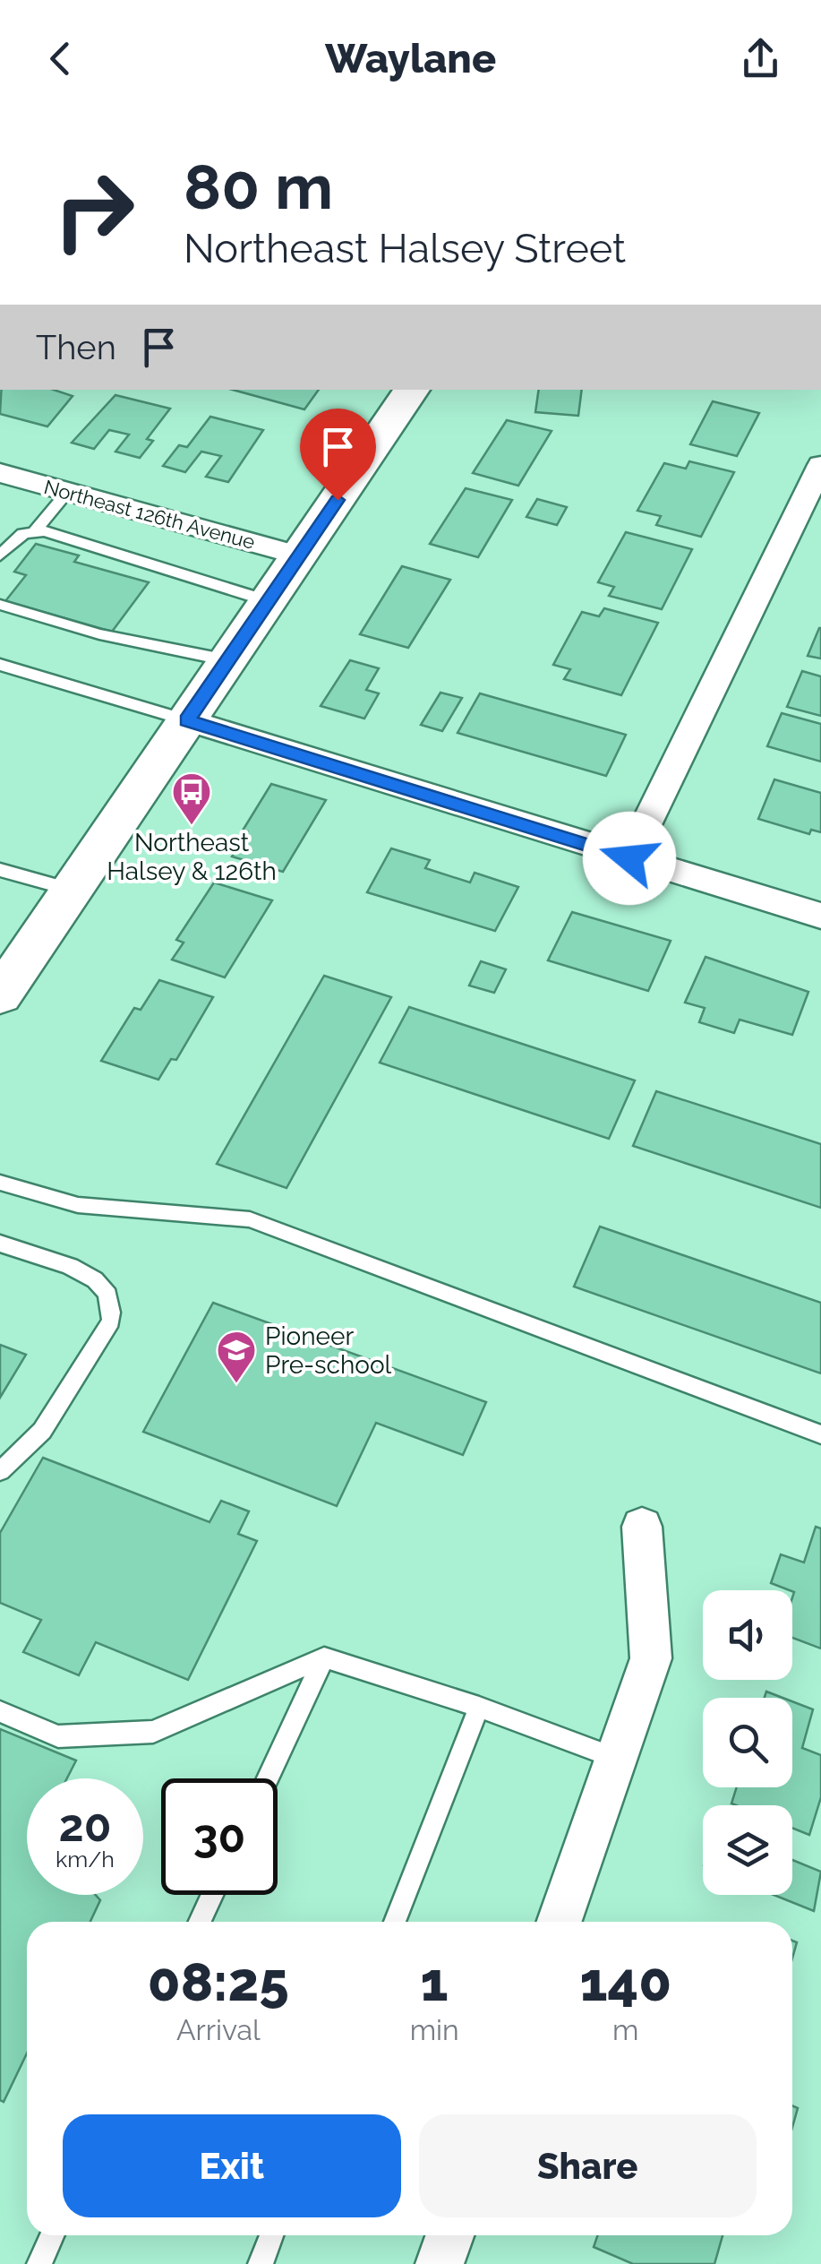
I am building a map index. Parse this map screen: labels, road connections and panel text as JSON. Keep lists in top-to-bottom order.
{
  "streets": {
    "street": ["Northeast 126th Avenue"]
  },
  "places": {
    "bus stop": ["Northeast Halsey & 126th"],
    "school or university": ["Pioneer Pre-school"]
  },
  "page": {
    "header": "Waylane",
    "turn": ["80 m", "Northeast Halsey Street"],
    "then": "Then",
    "speed": "20 km/h",
    "limit": "30",
    "eta": [
      "08:25",
      "Arrival",
      "1",
      "min",
      "140",
      "m"
    ],
    "buttons": ["Exit", "Share"]
  }
}
